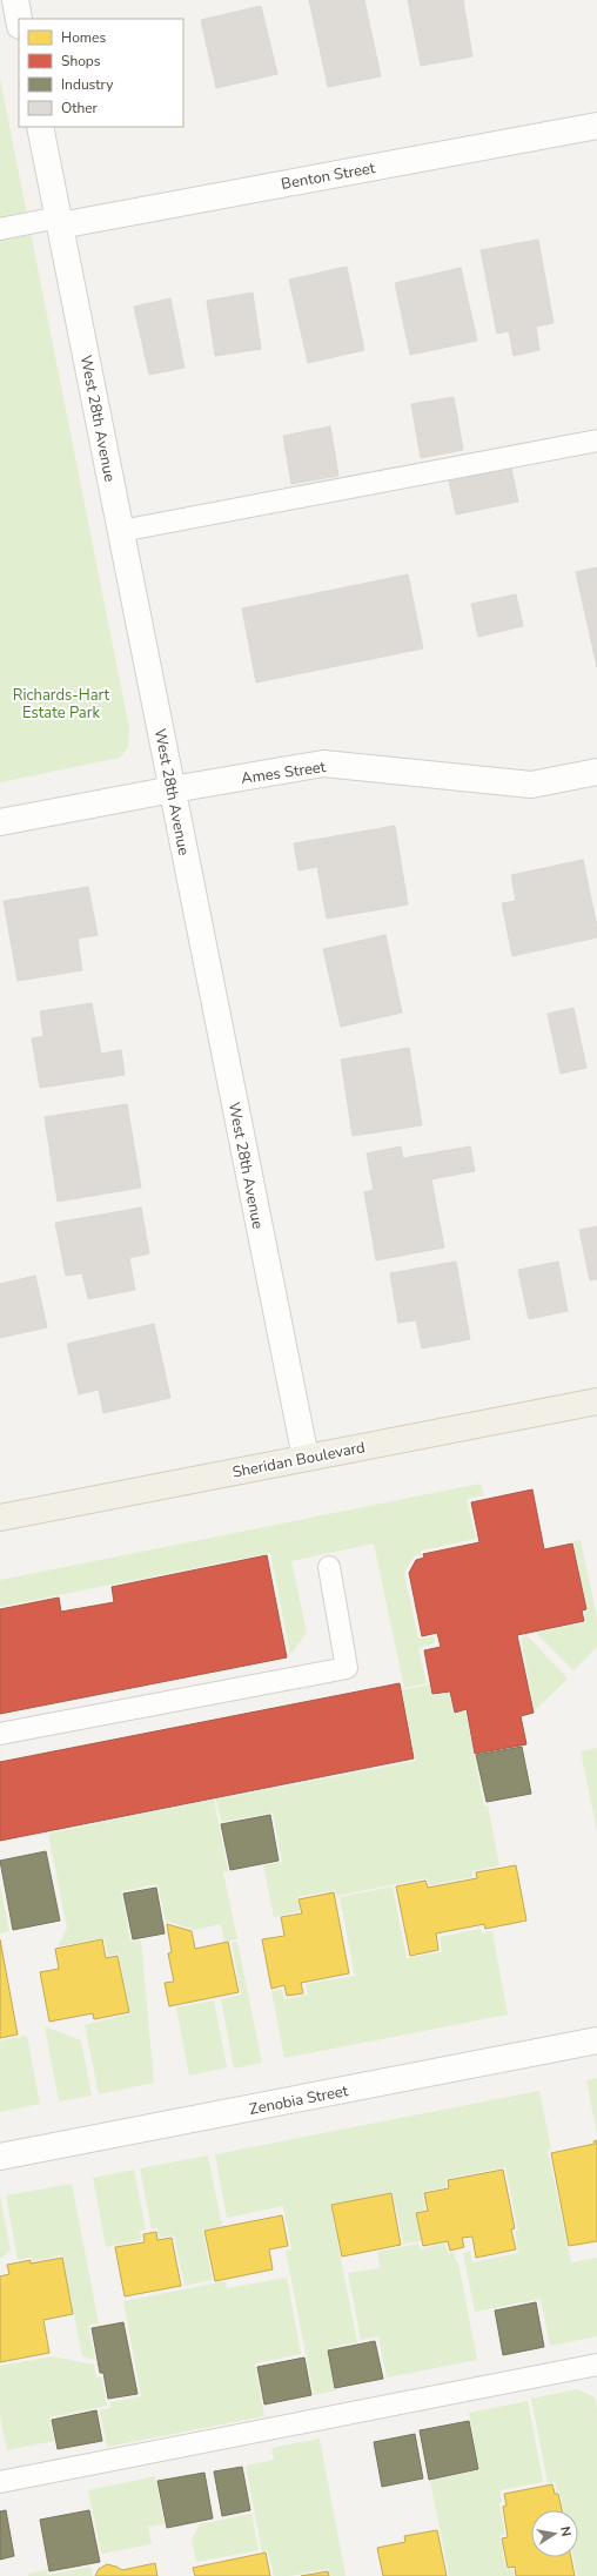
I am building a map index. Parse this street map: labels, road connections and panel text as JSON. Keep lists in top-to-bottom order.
{
  "streets": {
    "main road": ["Sheridan Boulevard"],
    "street": [
      "Benton Street",
      "West 28th Avenue",
      "Ames Street",
      "Zenobia Street"
    ]
  },
  "crossings": [
    ["Benton Street", "West 28th Avenue"],
    ["West 28th Avenue", "Ames Street"],
    ["West 28th Avenue", "Sheridan Boulevard"]
  ],
  "parks": ["Richards-Hart Estate Park"],
  "legend": [
    "Homes",
    "Shops",
    "Industry",
    "Other"
  ],
  "north": "right"
}
